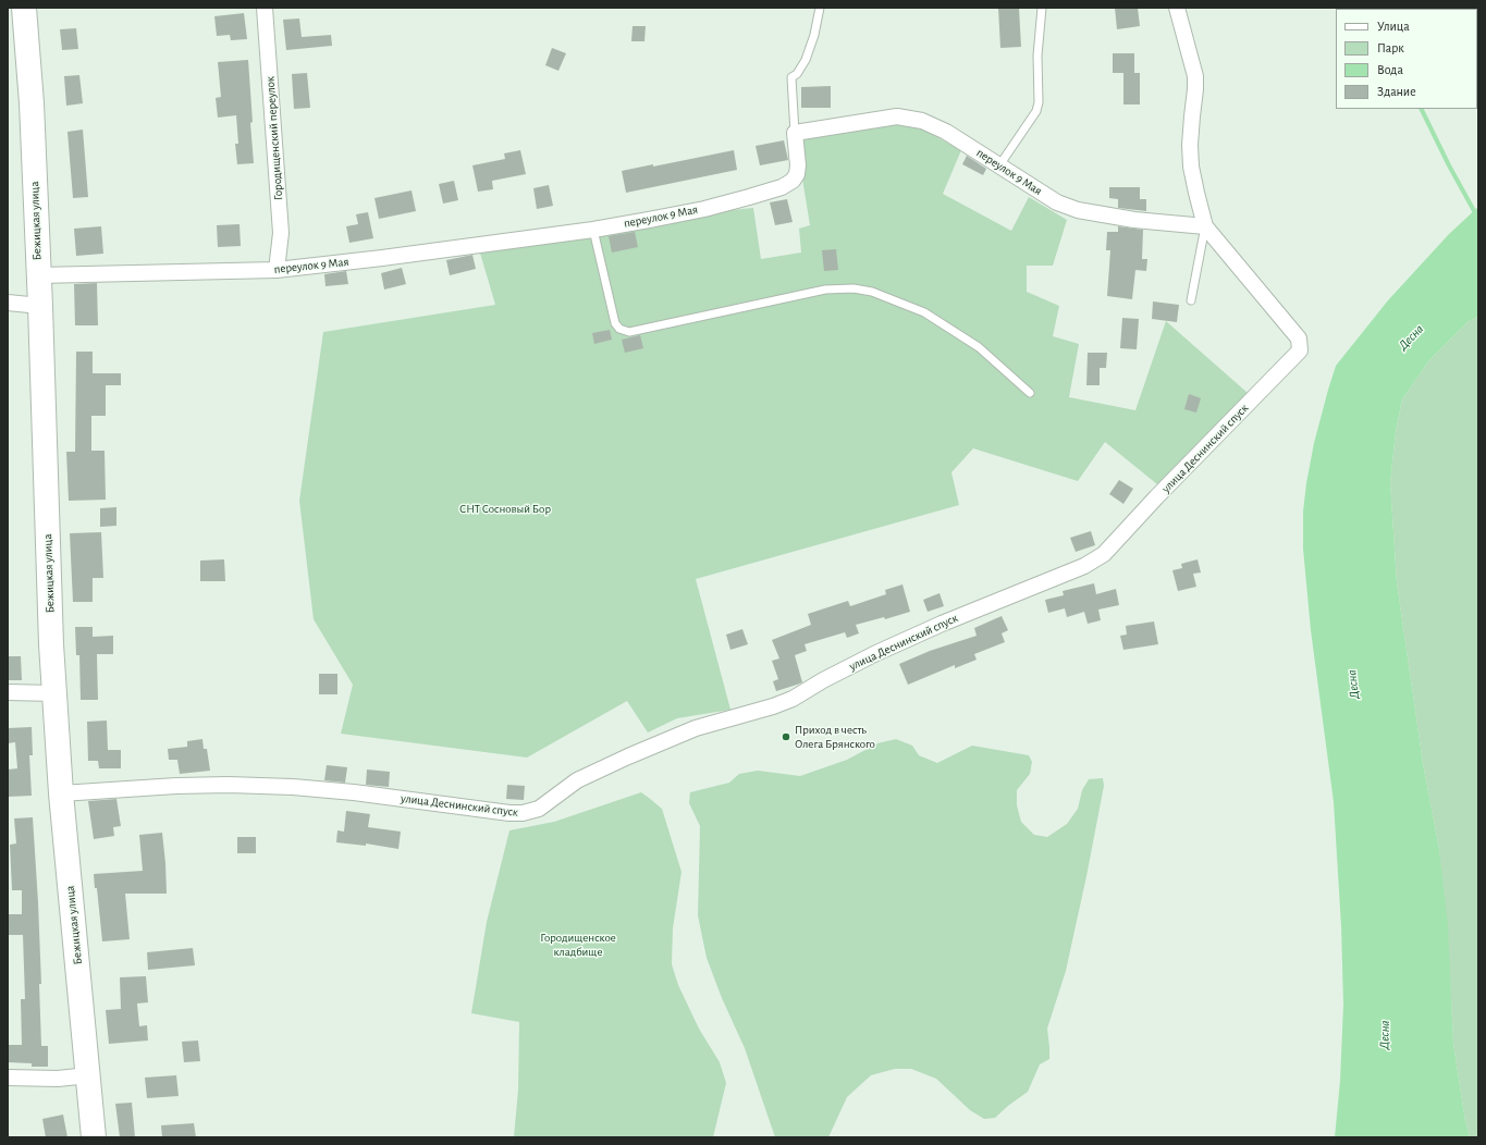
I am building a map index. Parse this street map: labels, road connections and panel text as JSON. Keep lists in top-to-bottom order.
{
  "streets": {
    "main road": ["Бежицкая улица"],
    "street": ["Городищенский переулок", "переулок 9 Мая", "улица Деснинский спуск"]
  },
  "crossings": [
    ["Городищенский переулок", "переулок 9 Мая"],
    ["переулок 9 Мая", "Бежицкая улица"],
    ["переулок 9 Мая", "улица Деснинский спуск"],
    ["Бежицкая улица", "улица Деснинский спуск"]
  ],
  "water": ["Десна"],
  "parks": ["СНТ Сосновый Бор", "Городищенское кладбище"],
  "places": ["Приход в честь Олега Брянского"],
  "legend": [
    "Улица",
    "Парк",
    "Вода",
    "Здание"
  ]
}
